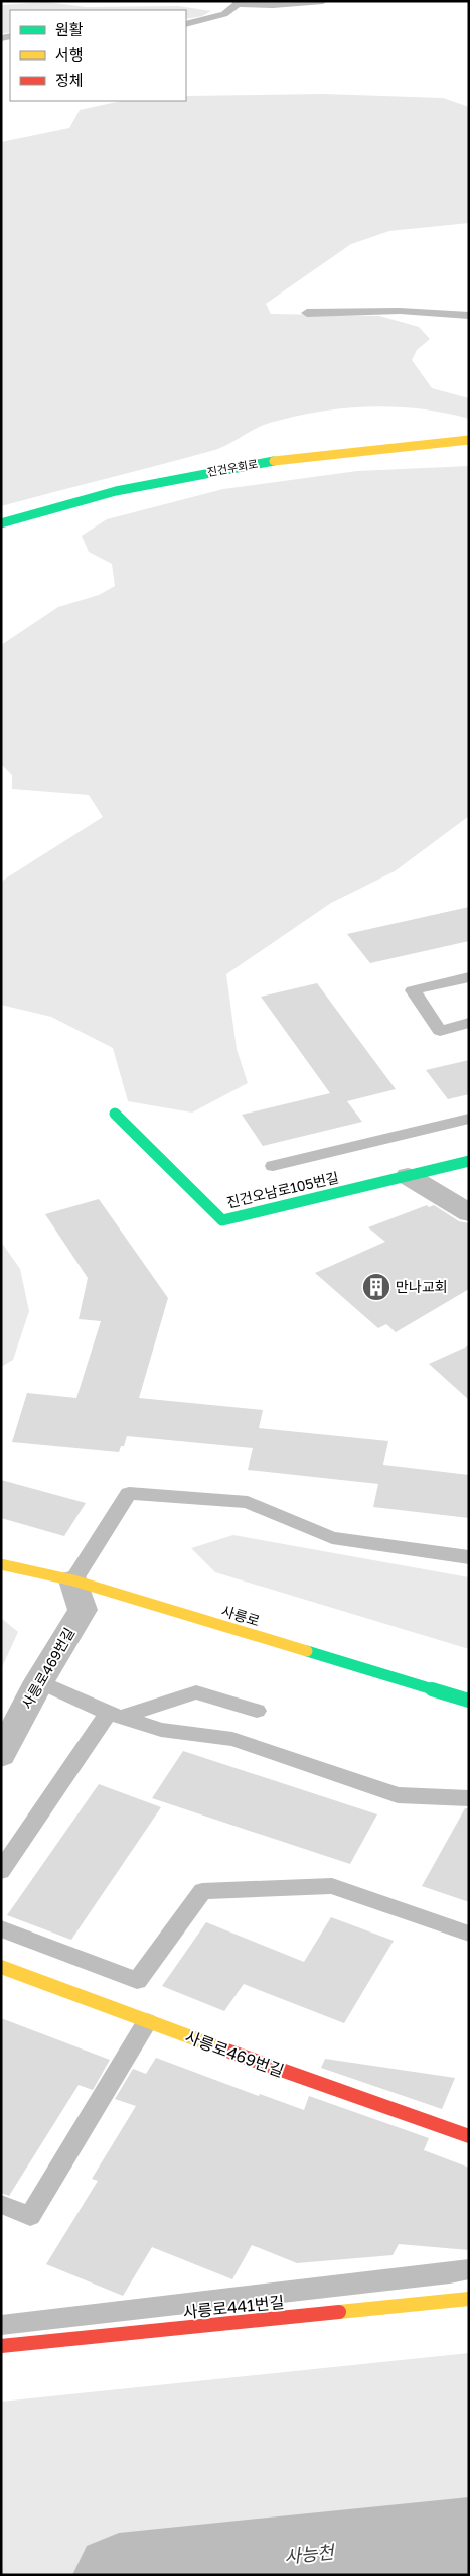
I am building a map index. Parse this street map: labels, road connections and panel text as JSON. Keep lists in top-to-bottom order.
{
  "streets": {
    "street": [
      "진건우회로",
      "진건오남로105번길",
      "사릉로",
      "사릉로469번길",
      "사릉로441번길"
    ]
  },
  "crossings": [
    ["사릉로", "사릉로469번길"]
  ],
  "water": ["사능천"],
  "places": {
    "building": ["만나교회"]
  },
  "legend": ["원활", "서행", "정체"]
}
